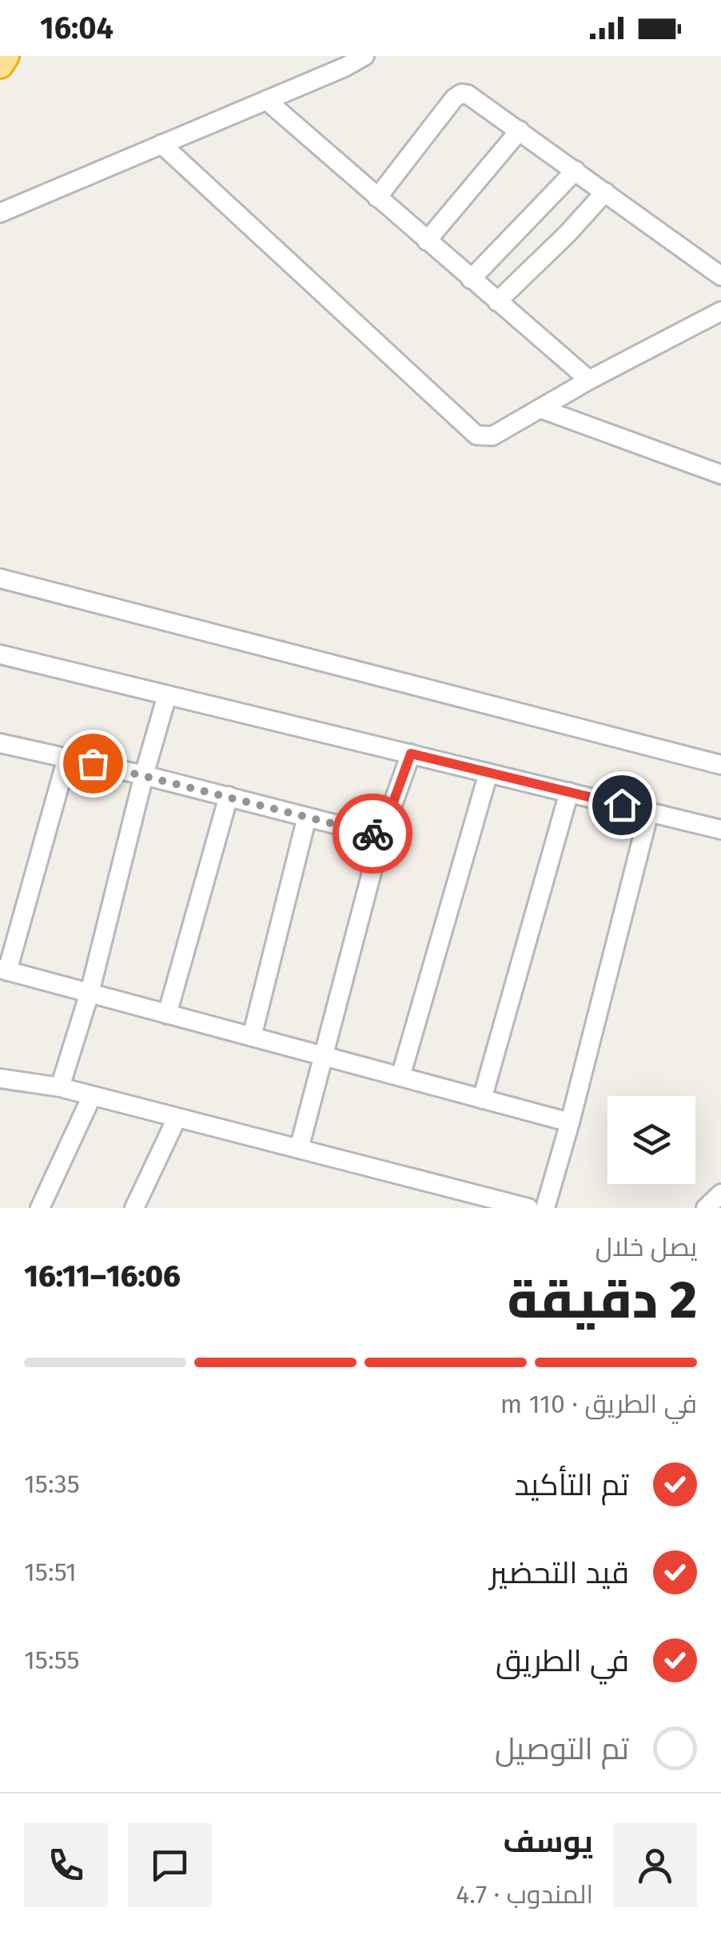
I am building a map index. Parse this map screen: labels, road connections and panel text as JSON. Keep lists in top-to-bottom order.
{
  "page": {
    "status": "16:04",
    "heading": ["2 دقيقة", "يصل خلال", "16:06–16:11"],
    "panel": ["يوسف", "المندوب · 4.7"],
    "bar": "في الطريق · 110 m",
    "list": [
      ["تم التأكيد", "15:35"],
      ["قيد التحضير", "15:51"],
      ["في الطريق", "15:55"],
      "تم التوصيل"
    ]
  }
}
